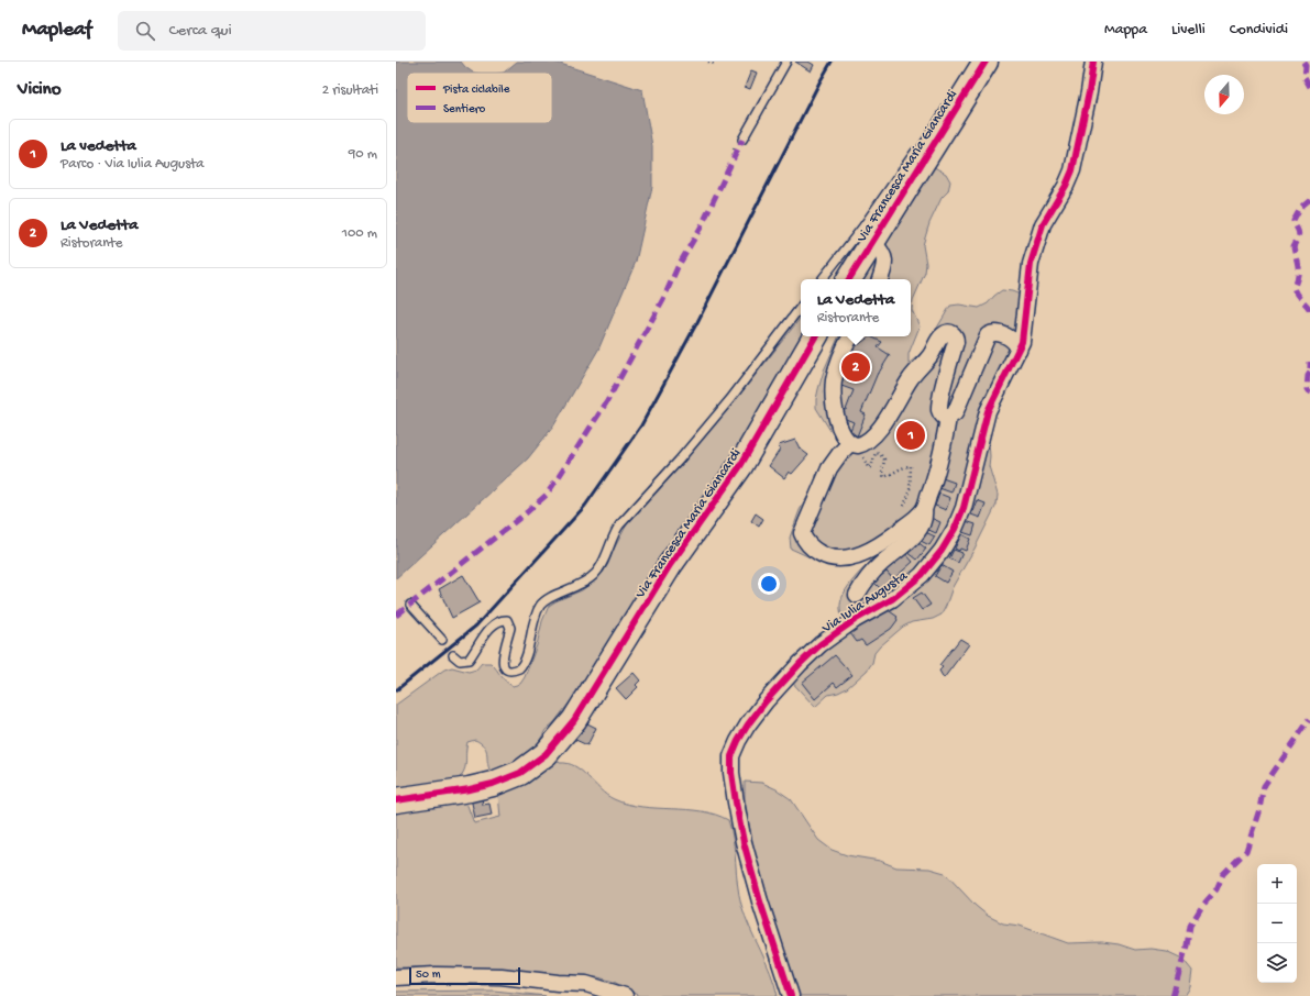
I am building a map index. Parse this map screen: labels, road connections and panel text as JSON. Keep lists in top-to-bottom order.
{
  "streets": {
    "main road": ["Via Francesca Maria Giancardi"],
    "street": ["Via Iulia Augusta"]
  },
  "legend": ["Pista ciclabile", "Sentiero"],
  "scale_bar": "50 m",
  "north": "bottom",
  "page": {
    "header": "Mapleaf",
    "search": "Cerca qui",
    "nav": ["Mappa", "Livelli", "Condividi"],
    "heading": ["Vicino", "2 risultati"],
    "list": [
      {
        "mark": "1",
        "name": "La vedetta",
        "note": "Parco · Via Iulia Augusta",
        "value": "90 m"
      },
      {
        "mark": "2",
        "name": "La Vedetta",
        "note": "Ristorante",
        "value": "100 m"
      }
    ],
    "popup": ["La Vedetta", "Ristorante"],
    "pins": ["2", "1"],
    "map_buttons": ["+", "−"],
    "scale": "50 m"
  }
}
